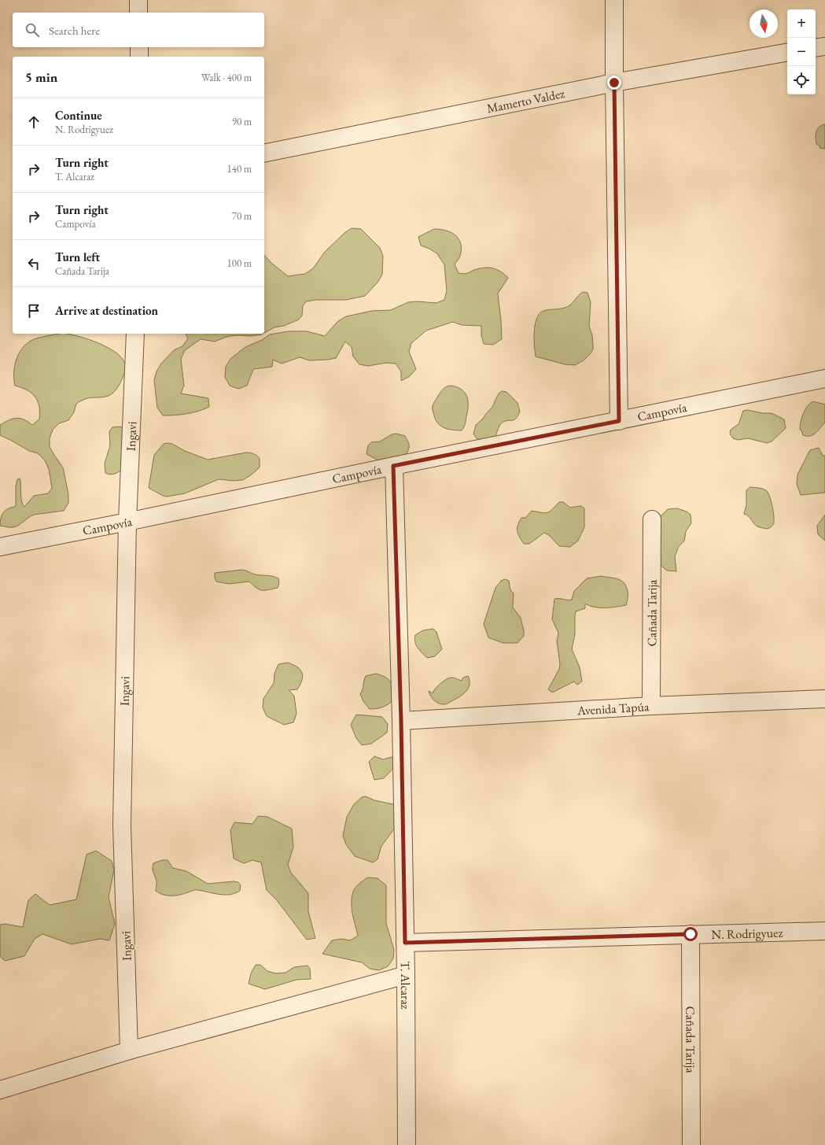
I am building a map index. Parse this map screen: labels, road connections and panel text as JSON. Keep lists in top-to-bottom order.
{
  "streets": {
    "street": [
      "Mamerto Valdez",
      "Campovía",
      "Ingavi",
      "Cañada Tarija",
      "Avenida Tapúa",
      "N. Rodrigyuez",
      "T. Alcaraz"
    ]
  },
  "crossings": [
    ["Campovía", "Ingavi"],
    ["Campovía", "T. Alcaraz"],
    ["Cañada Tarija", "Avenida Tapúa"],
    ["Cañada Tarija", "N. Rodrigyuez"],
    ["Avenida Tapúa", "T. Alcaraz"],
    ["N. Rodrigyuez", "T. Alcaraz"]
  ],
  "north": "bottom",
  "page": {
    "map_buttons": ["+", "−"],
    "search": "Search here",
    "heading": ["5 min", "Walk · 400 m"],
    "list": [
      ["Continue", "N. Rodrigyuez", "90 m"],
      ["Turn right", "T. Alcaraz", "140 m"],
      ["Turn right", "Campovía", "70 m"],
      ["Turn left", "Cañada Tarija", "100 m"],
      "Arrive at destination"
    ]
  }
}
